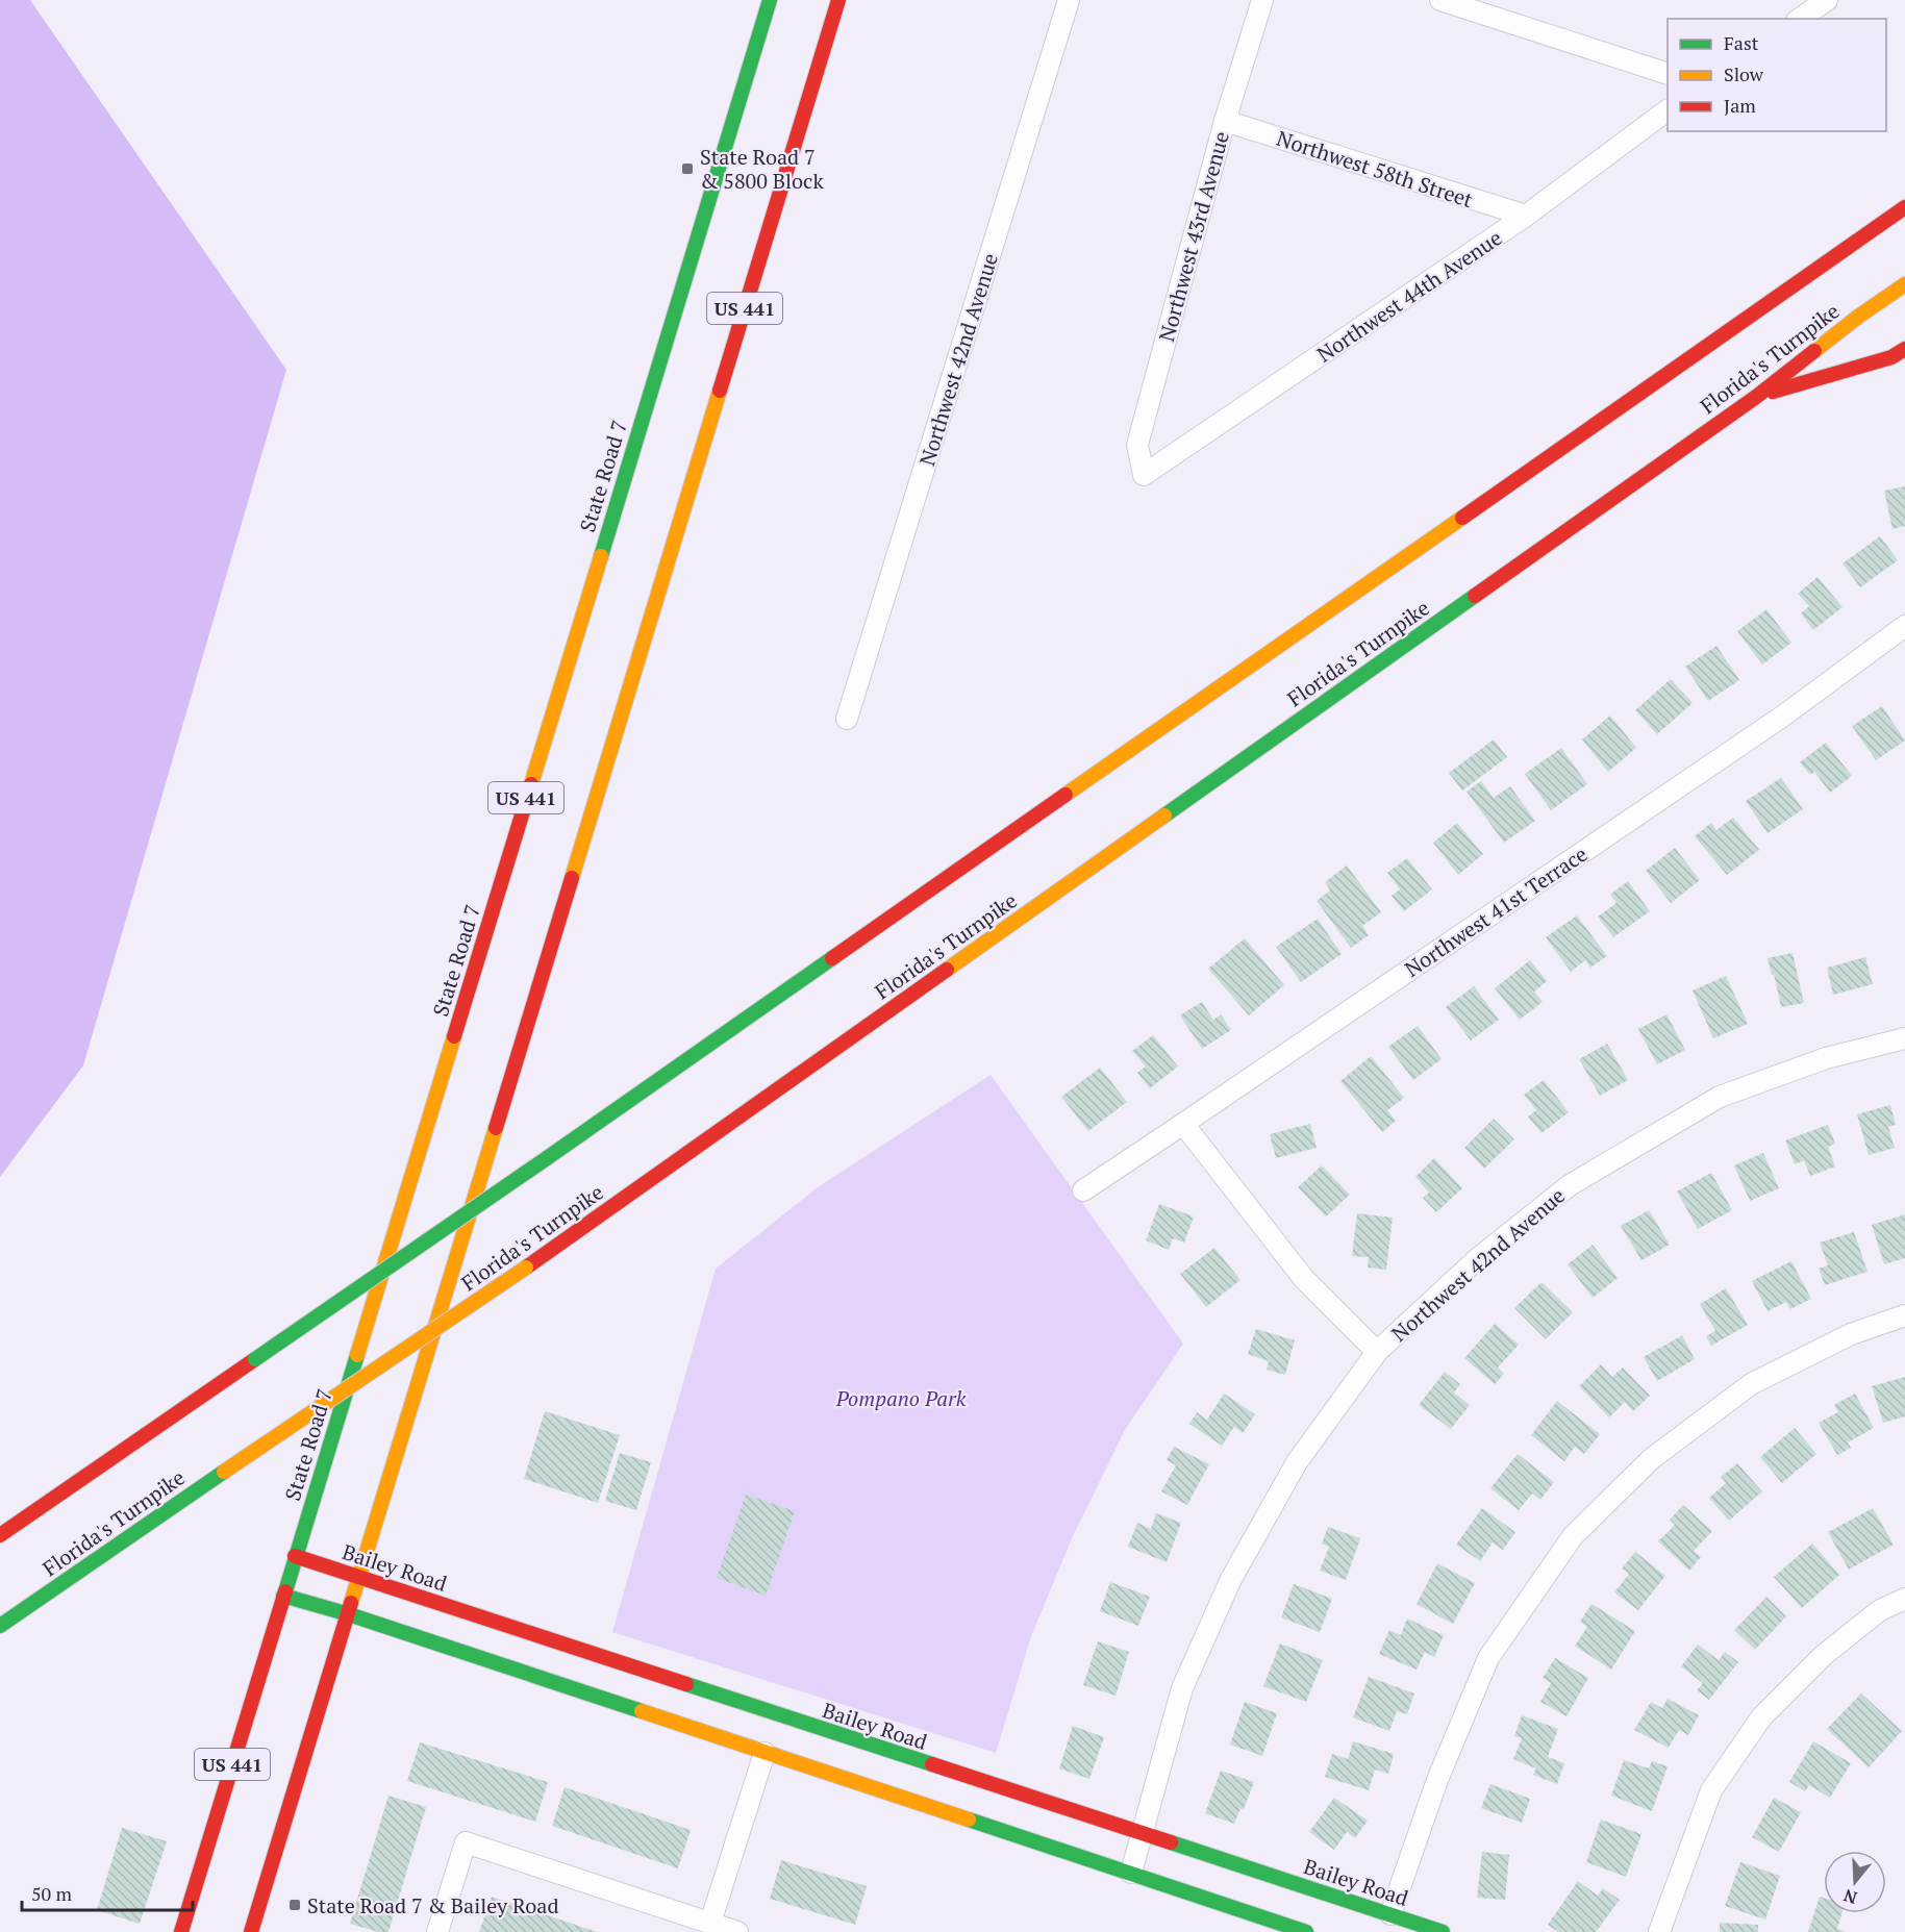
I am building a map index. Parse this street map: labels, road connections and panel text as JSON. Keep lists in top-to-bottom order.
{
  "streets": {
    "main road": [
      "US 441",
      "Florida's Turnpike",
      "State Road 7",
      "Bailey Road"
    ],
    "street": [
      "Northwest 58th Street",
      "Northwest 43rd Avenue",
      "Northwest 44th Avenue",
      "Northwest 42nd Avenue",
      "Northwest 41st Terrace"
    ]
  },
  "crossings": [
    ["Northwest 58th Street", "Northwest 43rd Avenue"],
    ["Northwest 58th Street", "Northwest 44th Avenue"],
    ["Northwest 43rd Avenue", "Northwest 44th Avenue"],
    ["US 441", "Bailey Road"],
    ["Northwest 42nd Avenue", "Bailey Road"],
    ["State Road 7", "Bailey Road"]
  ],
  "parks": ["Pompano Park"],
  "places": {
    "transit": ["State Road 7 & 5800 Block", "State Road 7 & Bailey Road"]
  },
  "legend": ["Fast", "Slow", "Jam"],
  "scale_bar": "50 m",
  "north": "bottom"
}
